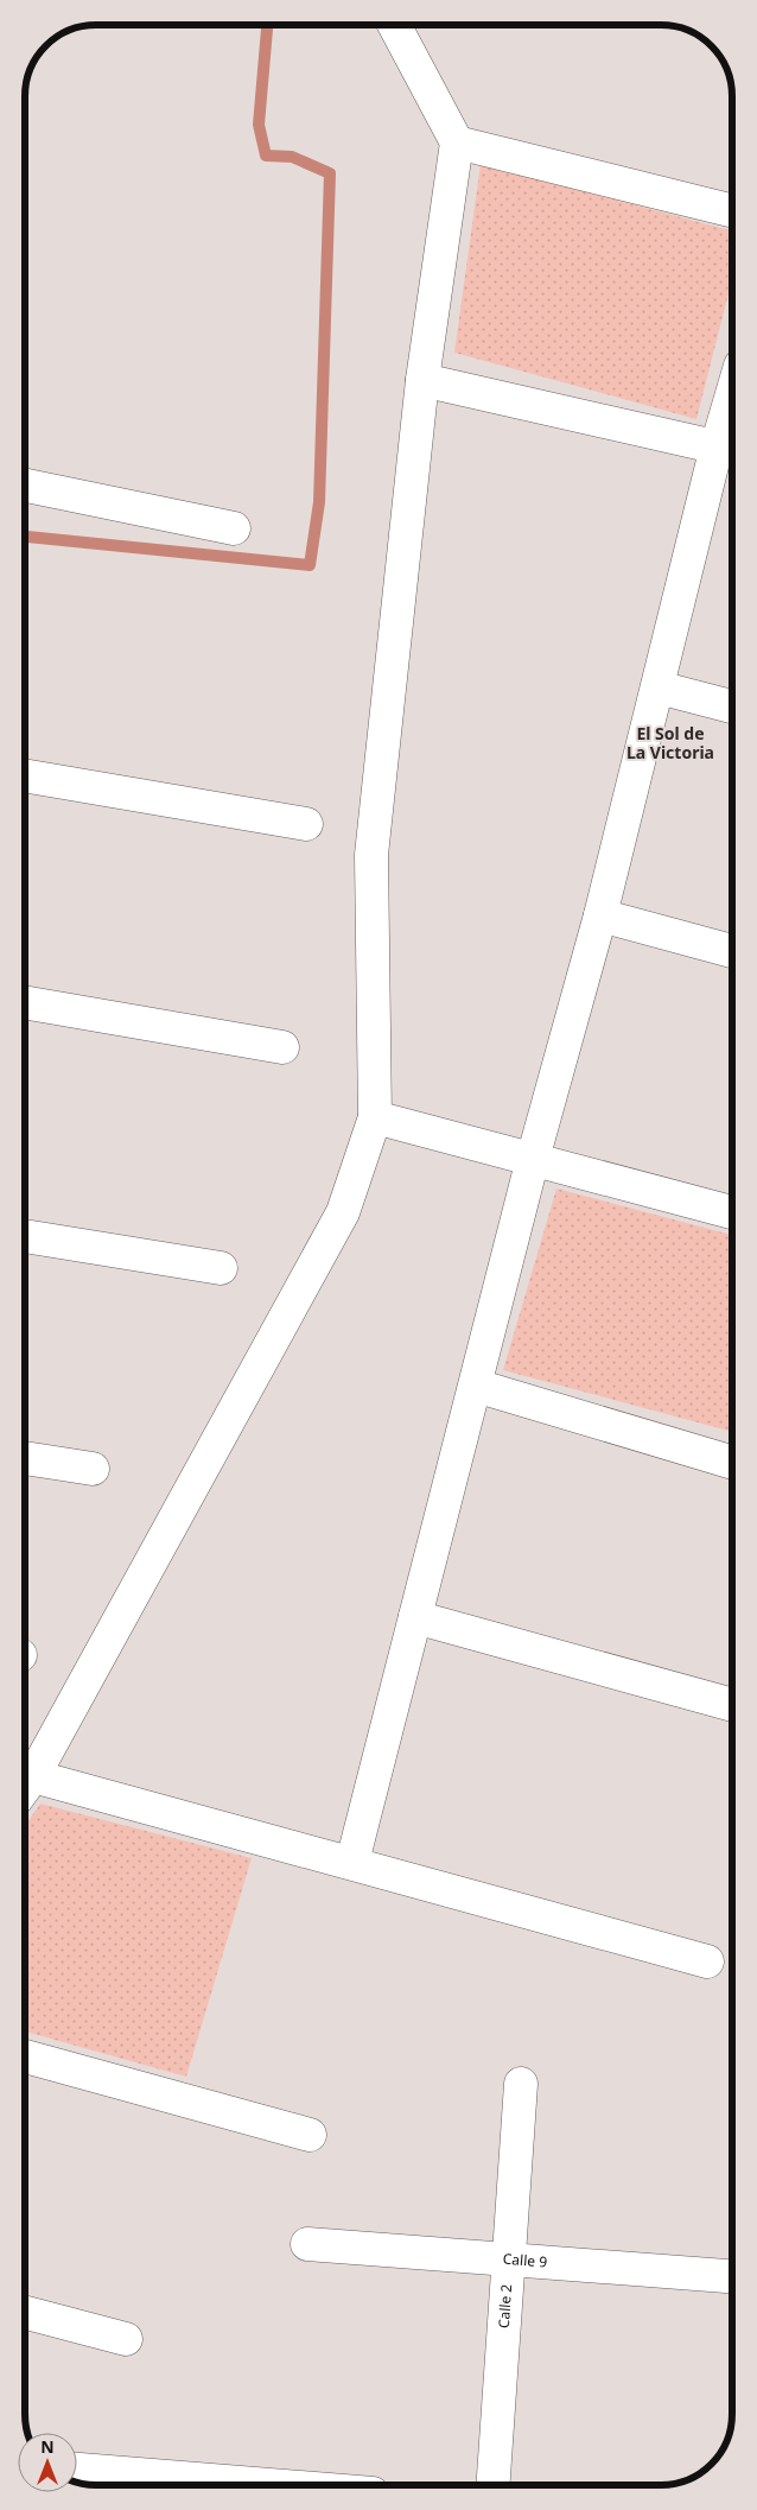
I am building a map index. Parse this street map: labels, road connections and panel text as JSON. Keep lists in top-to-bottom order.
{
  "streets": {
    "street": ["Calle 9", "Calle 2"]
  },
  "crossings": [
    ["Calle 9", "Calle 2"]
  ],
  "districts": ["El Sol de La Victoria"],
  "north": "top"
}
